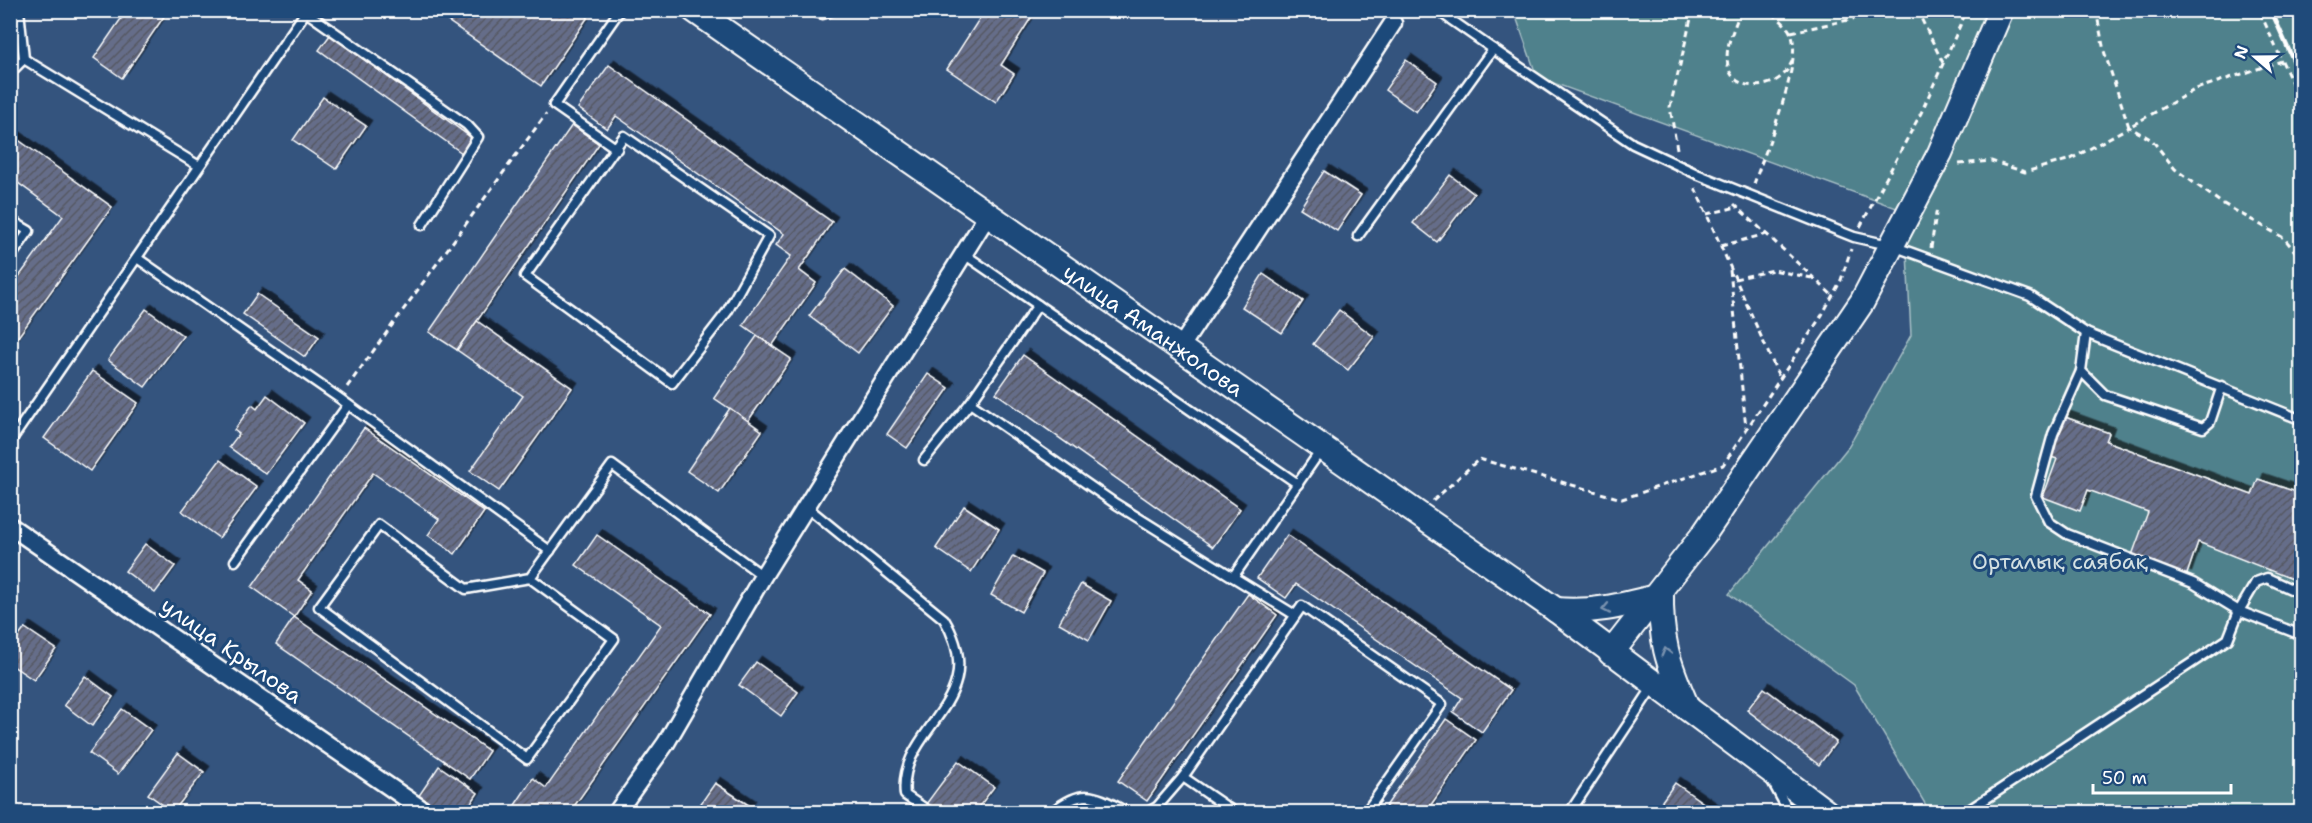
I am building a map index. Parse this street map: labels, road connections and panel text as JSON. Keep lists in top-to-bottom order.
{
  "streets": {
    "main road": ["улица Аманжолова"],
    "street": ["улица Крылова"]
  },
  "parks": ["Орталық саябақ"],
  "scale_bar": "50 m",
  "north": "left"
}
